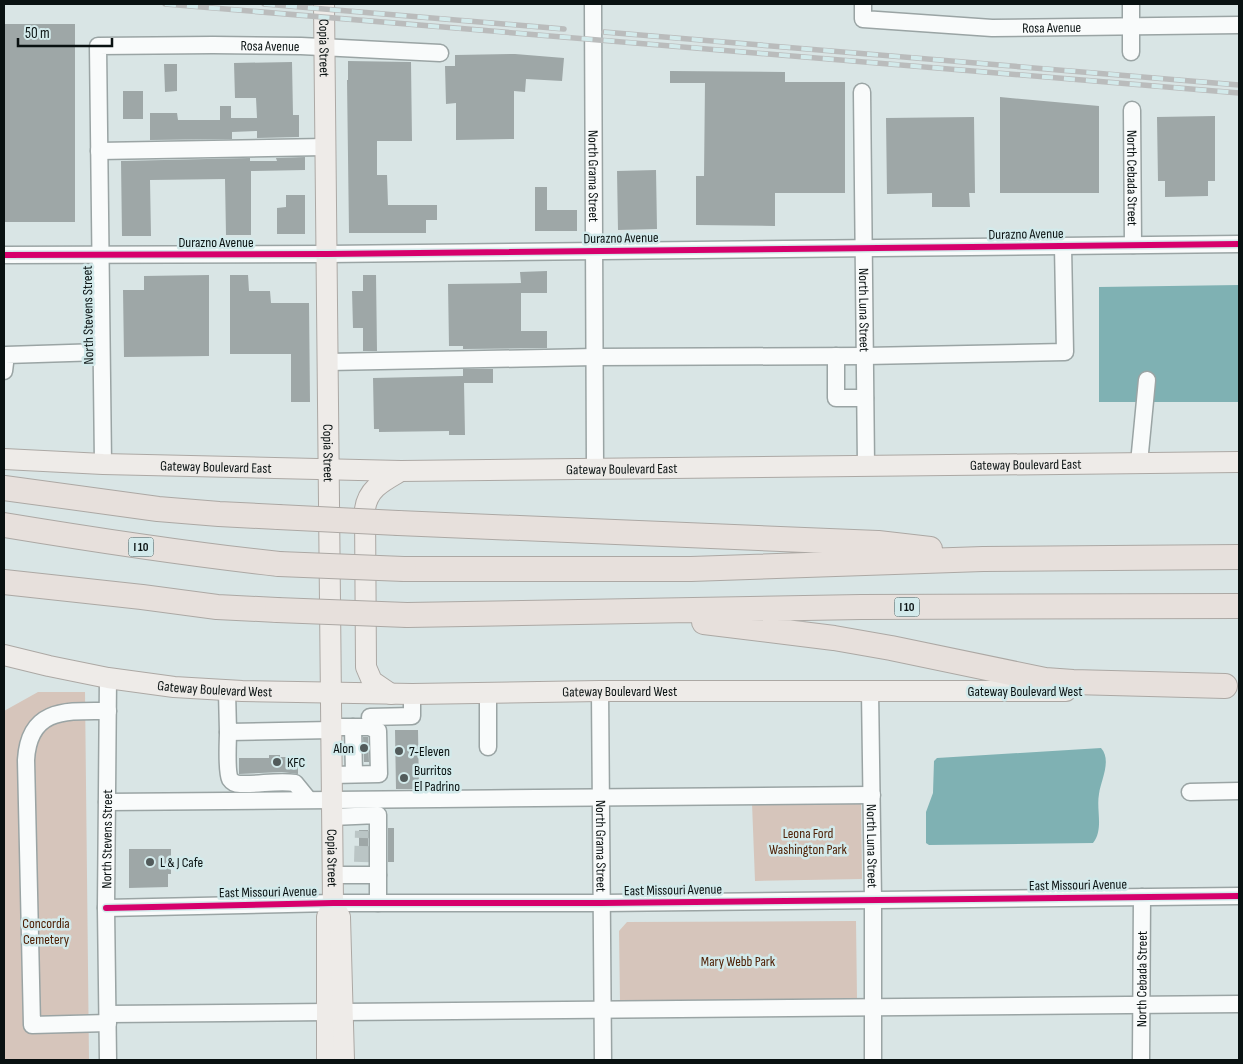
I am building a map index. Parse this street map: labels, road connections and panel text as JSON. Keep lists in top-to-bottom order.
{
  "streets": {
    "highway": ["I 10"],
    "main road": ["Copia Street", "Gateway Boulevard East", "Gateway Boulevard West"],
    "street": [
      "Rosa Avenue",
      "North Grama Street",
      "North Cebada Street",
      "Durazno Avenue",
      "North Luna Street",
      "North Stevens Street",
      "East Missouri Avenue"
    ]
  },
  "crossings": [
    ["Rosa Avenue", "Copia Street"],
    ["Rosa Avenue", "North Stevens Street"],
    ["Copia Street", "Durazno Avenue"],
    ["Copia Street", "Gateway Boulevard East"],
    ["Copia Street", "Gateway Boulevard West"],
    ["Copia Street", "East Missouri Avenue"],
    ["North Grama Street", "Durazno Avenue"],
    ["North Grama Street", "Gateway Boulevard East"],
    ["North Grama Street", "Gateway Boulevard West"],
    ["North Grama Street", "East Missouri Avenue"],
    ["North Cebada Street", "Durazno Avenue"],
    ["North Cebada Street", "East Missouri Avenue"],
    ["Durazno Avenue", "North Luna Street"],
    ["Durazno Avenue", "North Stevens Street"],
    ["North Luna Street", "Gateway Boulevard East"],
    ["North Luna Street", "Gateway Boulevard West"],
    ["North Luna Street", "East Missouri Avenue"],
    ["North Stevens Street", "Gateway Boulevard East"],
    ["North Stevens Street", "Gateway Boulevard West"],
    ["North Stevens Street", "East Missouri Avenue"]
  ],
  "parks": ["Leona Ford Washington Park", "Concordia Cemetery", "Mary Webb Park"],
  "places": [
    "Alon",
    "7-Eleven",
    "KFC",
    "Burritos El Padrino",
    "L & J Cafe"
  ],
  "scale_bar": "50 m"
}
